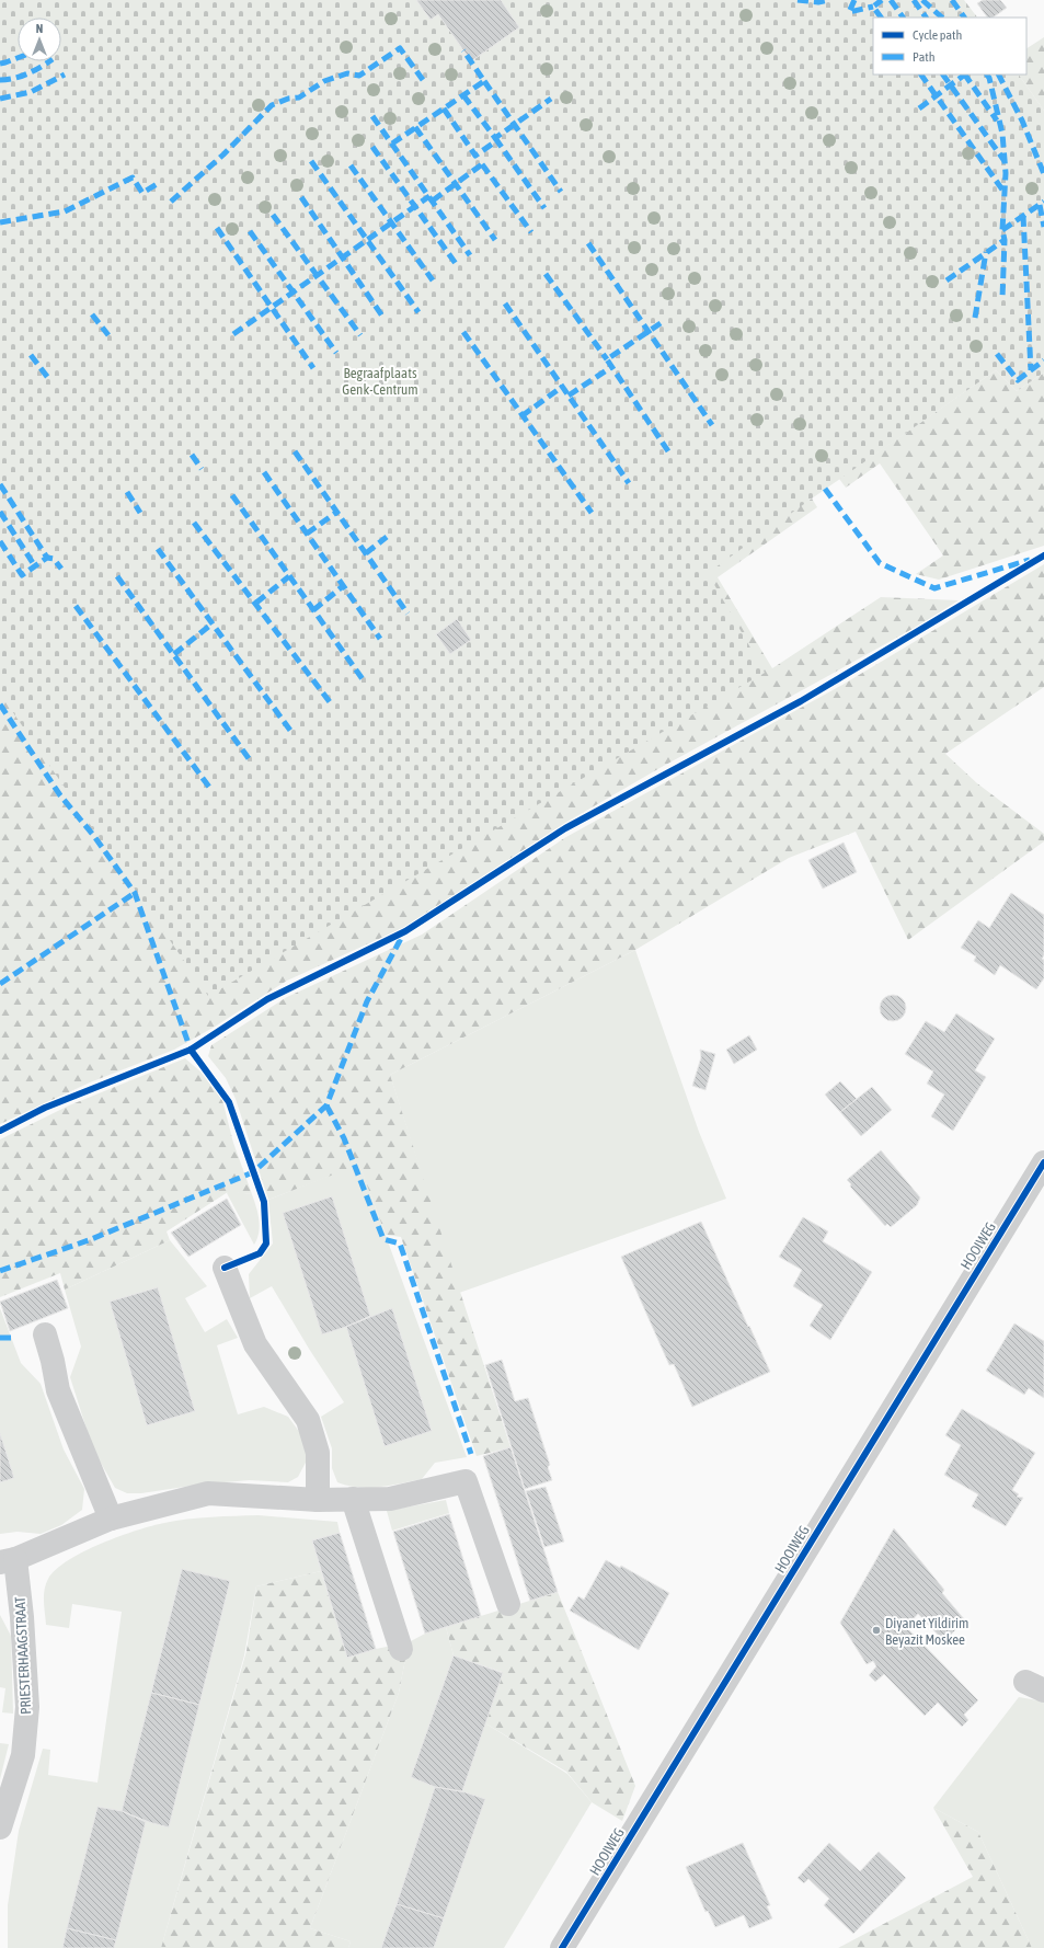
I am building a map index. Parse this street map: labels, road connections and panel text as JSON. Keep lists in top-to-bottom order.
{
  "streets": {
    "street": ["HOOIWEG", "PRIESTERHAAGSTRAAT"]
  },
  "parks": ["Begraafplaats Genk-Centrum"],
  "places": ["Diyanet Yildirim Beyazit Moskee"],
  "legend": ["Cycle path", "Path"],
  "north": "top"
}
